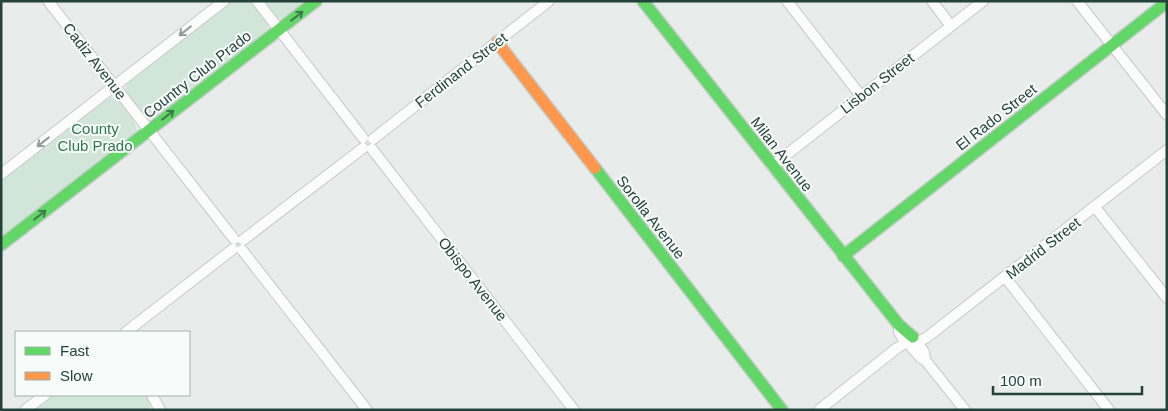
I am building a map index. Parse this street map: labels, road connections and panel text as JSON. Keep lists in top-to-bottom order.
{
  "streets": {
    "street": [
      "Cadiz Avenue",
      "Ferdinand Street",
      "Country Club Prado",
      "Lisbon Street",
      "El Rado Street",
      "Milan Avenue",
      "Sorolla Avenue",
      "Madrid Street",
      "Obispo Avenue"
    ]
  },
  "crossings": [
    ["Cadiz Avenue", "Ferdinand Street"],
    ["Cadiz Avenue", "Country Club Prado"],
    ["Ferdinand Street", "Sorolla Avenue"],
    ["Ferdinand Street", "Obispo Avenue"],
    ["Country Club Prado", "Obispo Avenue"],
    ["Lisbon Street", "Milan Avenue"],
    ["El Rado Street", "Milan Avenue"],
    ["Milan Avenue", "Madrid Street"]
  ],
  "parks": ["County Club Prado"],
  "legend": ["Fast", "Slow"],
  "scale_bar": "100 m"
}
